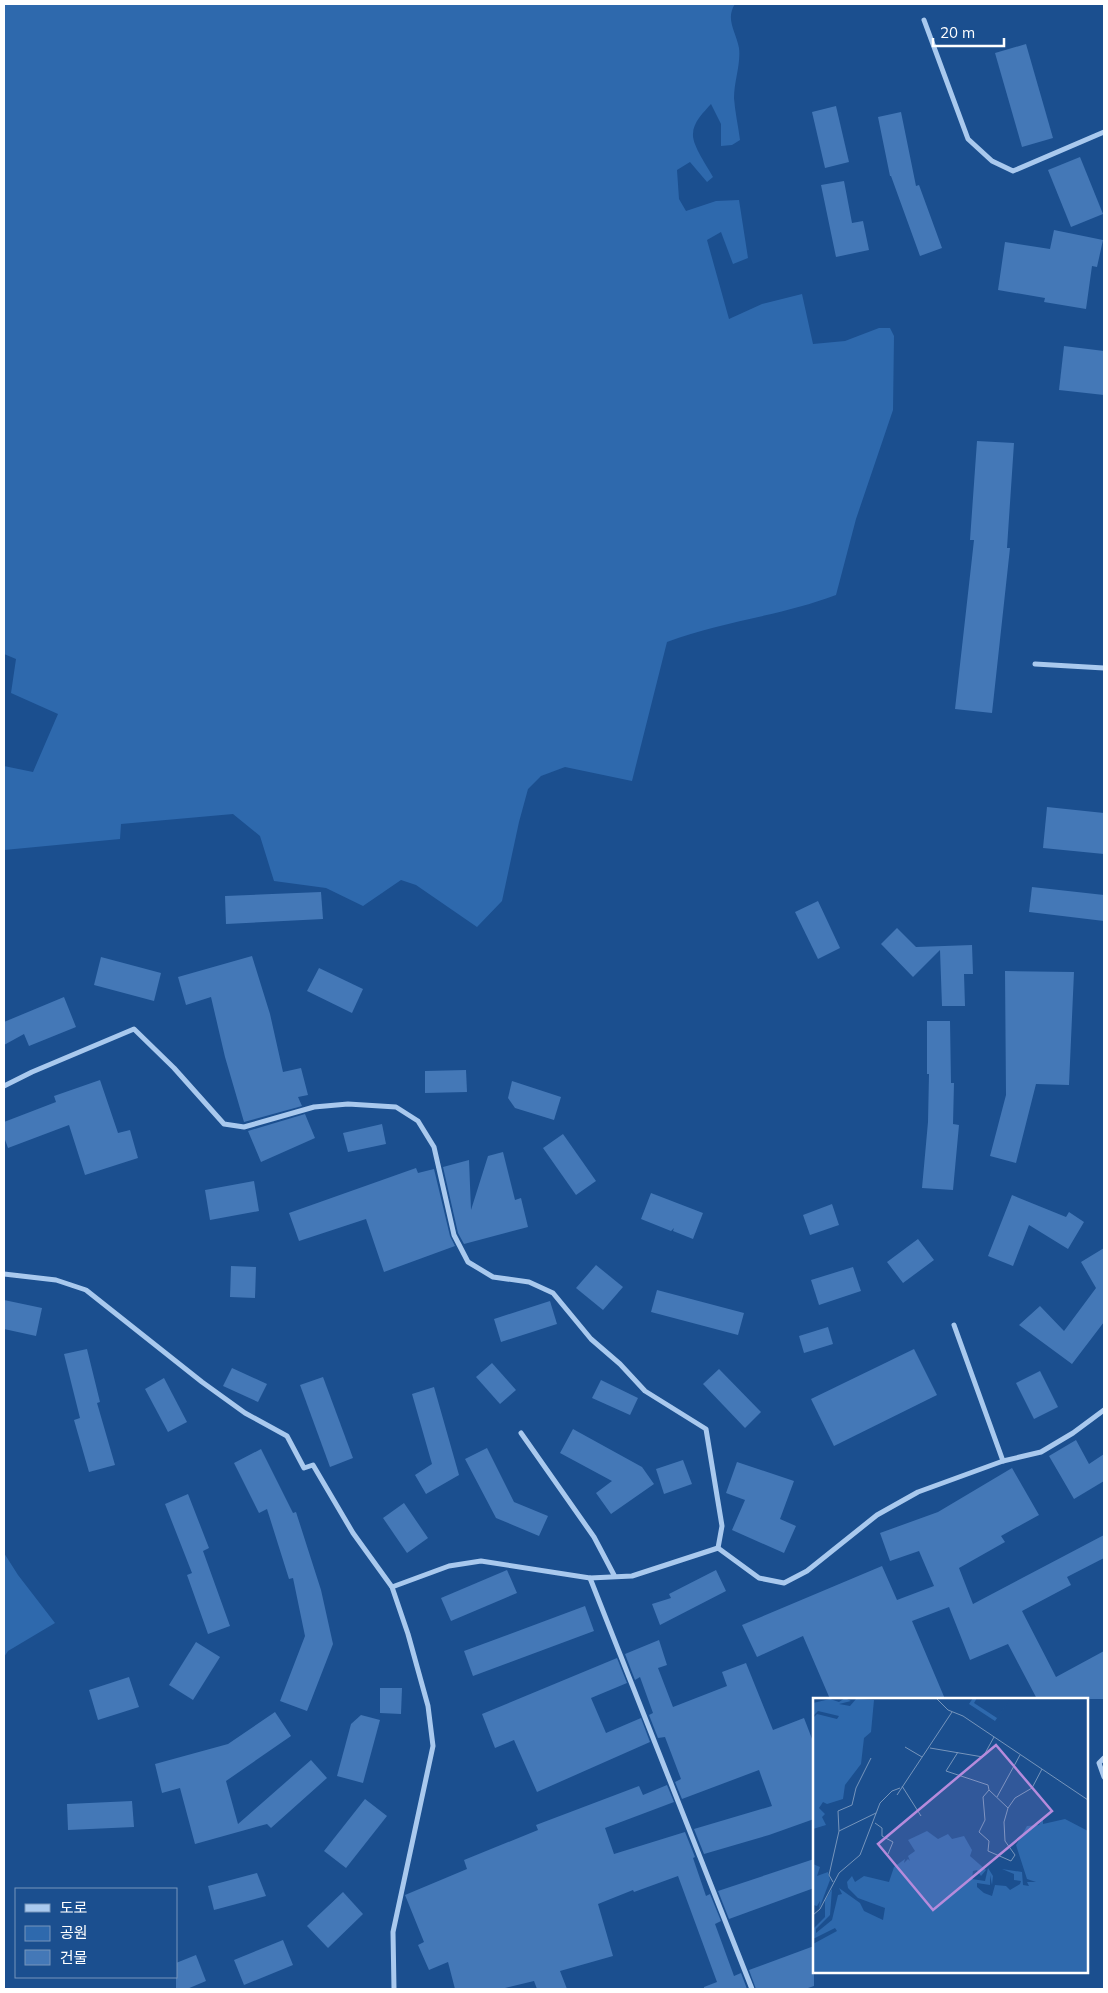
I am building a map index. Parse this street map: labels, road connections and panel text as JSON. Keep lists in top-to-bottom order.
{
  "legend": ["도로", "공원", "건물"],
  "scale_bar": "20 m"
}
